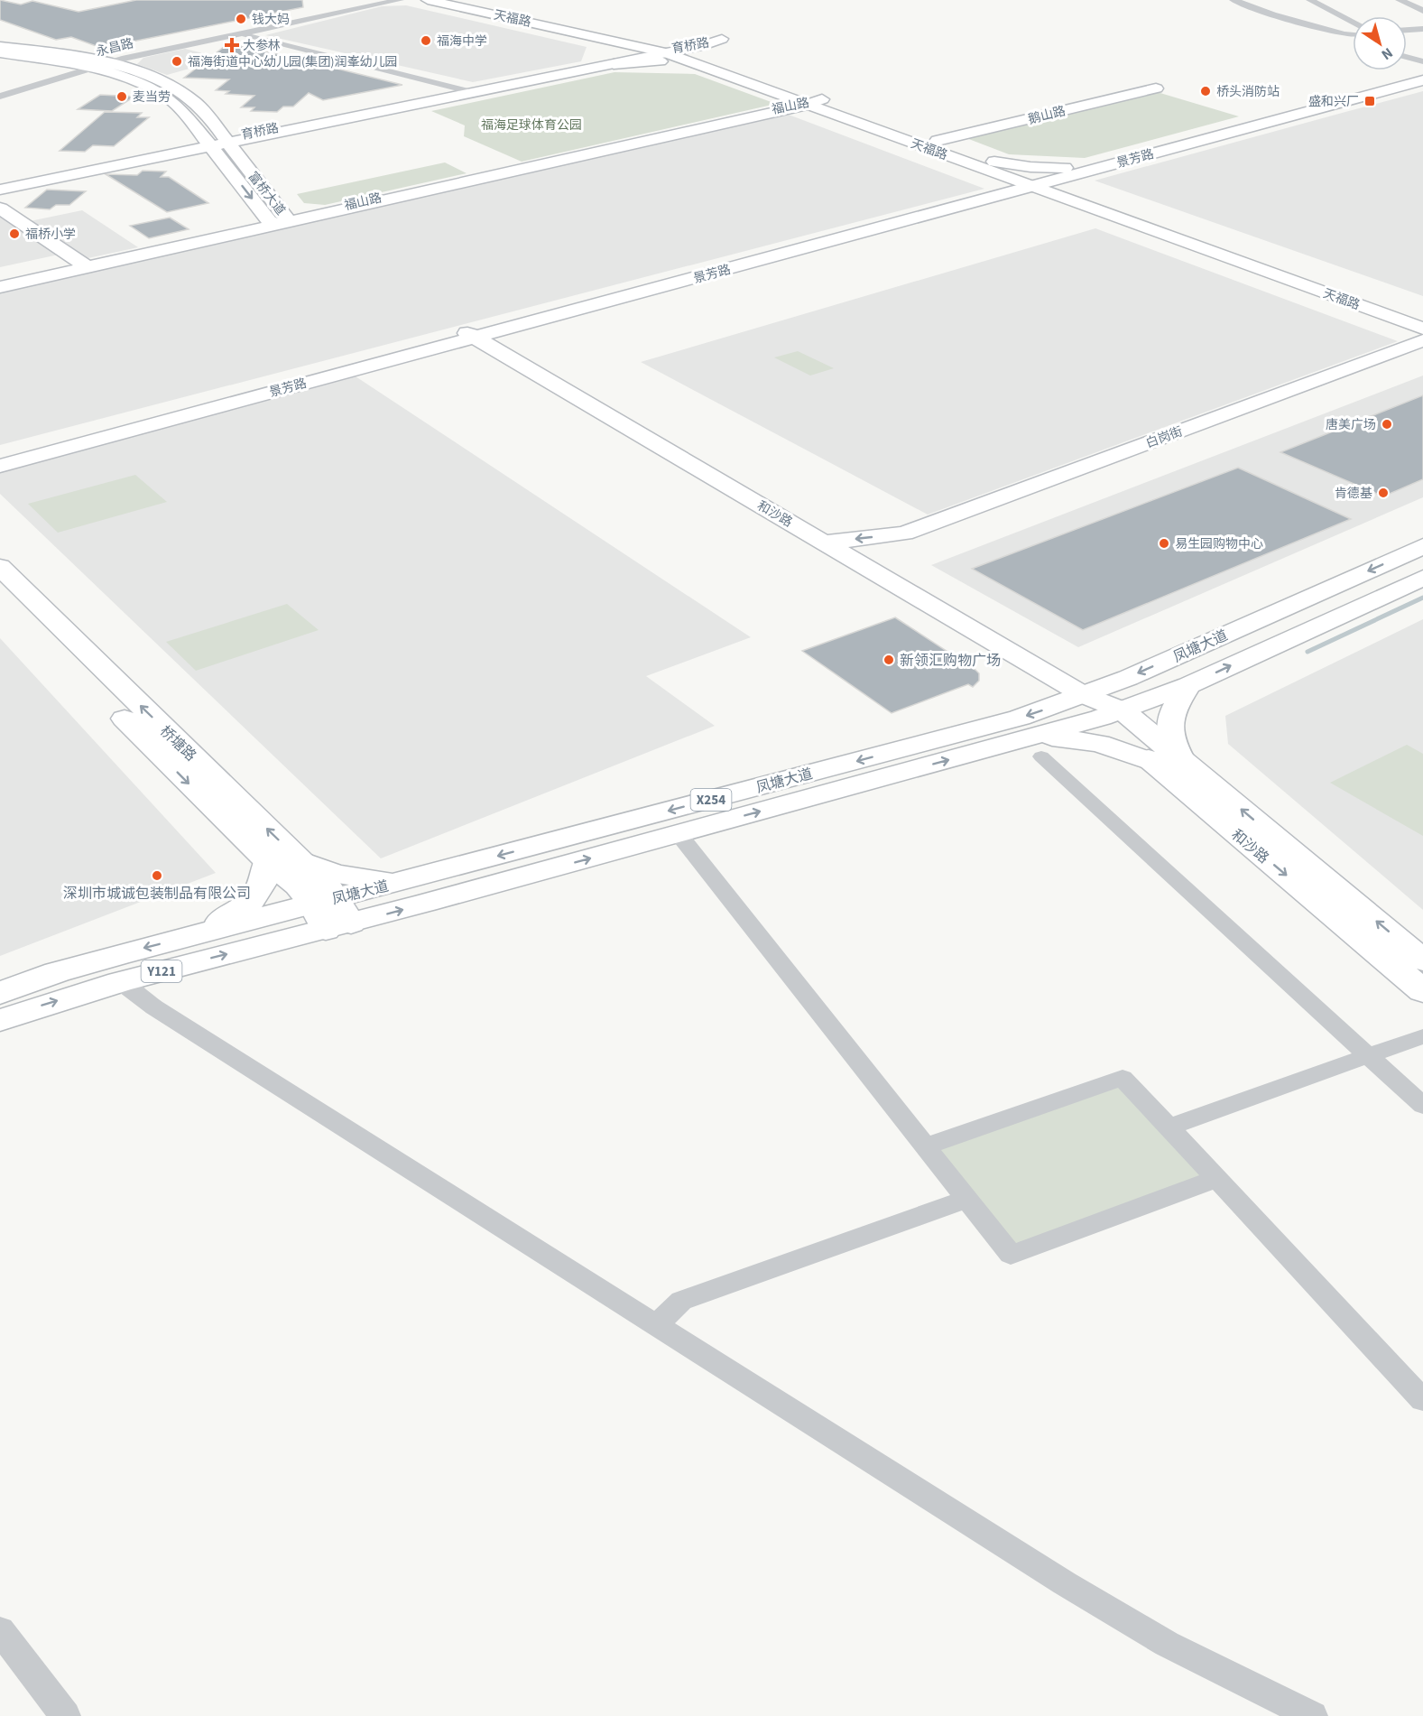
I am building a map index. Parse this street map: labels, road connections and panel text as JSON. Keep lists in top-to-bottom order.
{
  "streets": {
    "street": [
      "天福路",
      "育桥路",
      "永昌路",
      "福山路",
      "鹅山路",
      "景芳路",
      "富桥大道",
      "白岗街",
      "和沙路",
      "凤塘大道",
      "桥塘路",
      "X254",
      "Y121"
    ]
  },
  "crossings": [
    ["天福路", "育桥路"],
    ["天福路", "福山路"],
    ["天福路", "鹅山路"],
    ["天福路", "景芳路"],
    ["育桥路", "富桥大道"],
    ["永昌路", "富桥大道"],
    ["福山路", "富桥大道"],
    ["景芳路", "和沙路"],
    ["和沙路", "凤塘大道"],
    ["和沙路", "X254"],
    ["凤塘大道", "桥塘路"],
    ["凤塘大道", "X254"]
  ],
  "parks": ["福海足球体育公园"],
  "places": {
    "other": [
      "钱大妈",
      "福海中学",
      "福海街道中心幼儿园(集团)润峯幼儿园",
      "桥头消防站",
      "麦当劳",
      "福桥小学",
      "唐美广场",
      "肯德基",
      "易生园购物中心",
      "新领汇购物广场",
      "深圳市城诚包装制品有限公司"
    ],
    "health": ["大参林"],
    "transit": ["盛和兴厂"]
  },
  "north": "bottom right"
}
